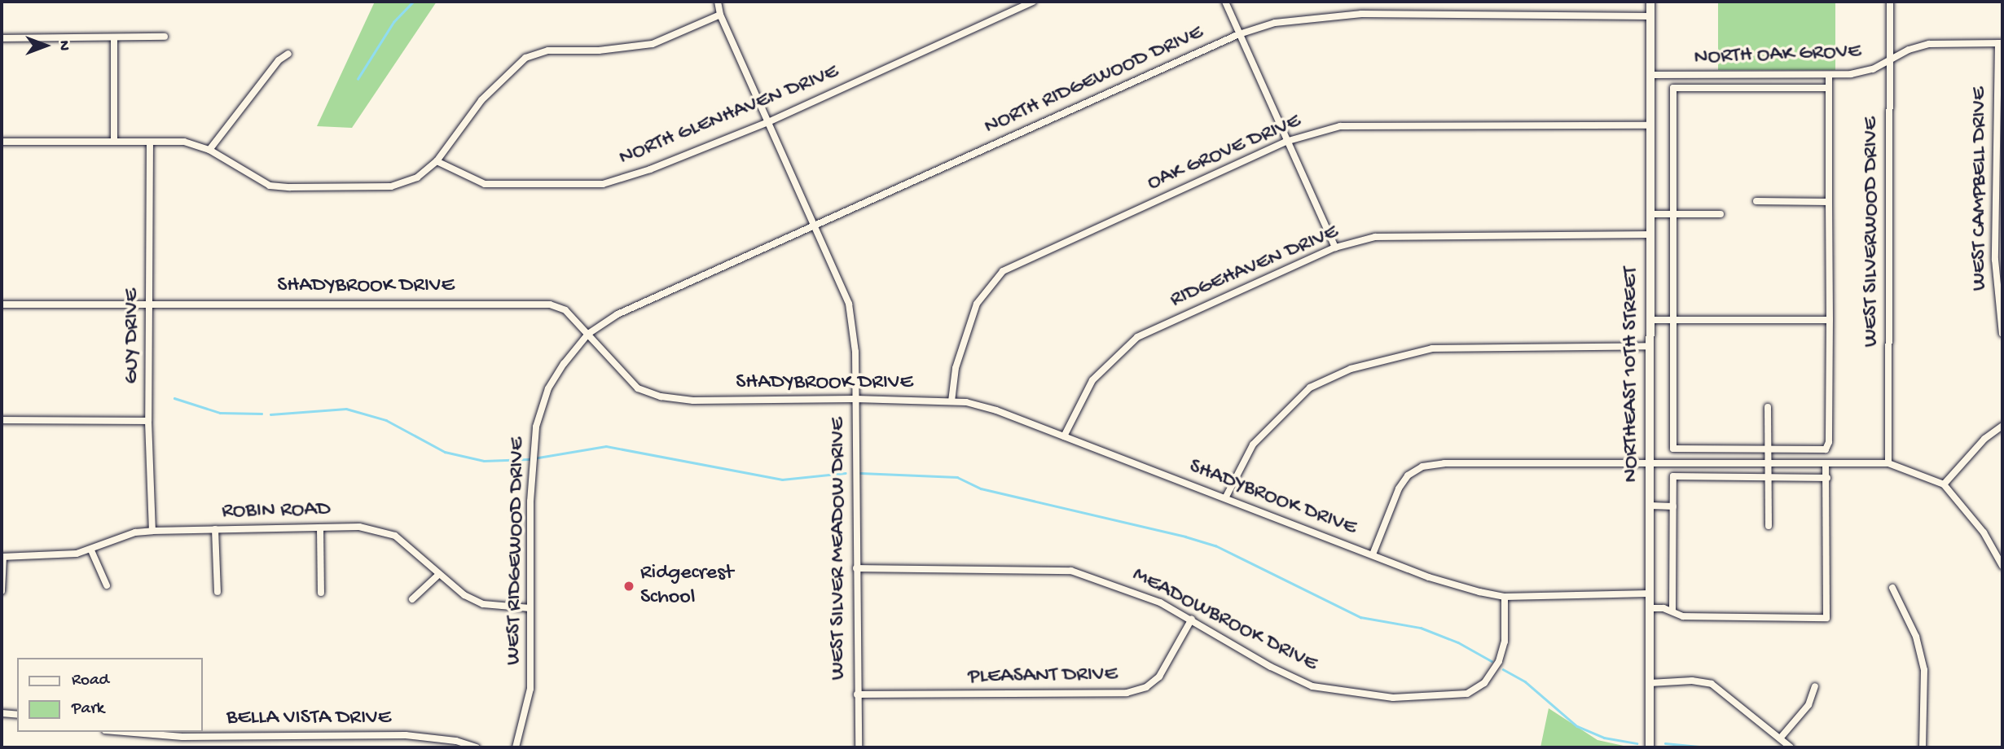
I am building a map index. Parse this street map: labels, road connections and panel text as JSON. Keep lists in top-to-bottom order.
{
  "streets": {
    "main road": ["NORTHEAST 10TH STREET"],
    "street": [
      "NORTH OAK GROVE",
      "NORTH RIDGEWOOD DRIVE",
      "NORTH GLENHAVEN DRIVE",
      "OAK GROVE DRIVE",
      "WEST CAMPBELL DRIVE",
      "WEST SILVERWOOD DRIVE",
      "RIDGEHAVEN DRIVE",
      "SHADYBROOK DRIVE",
      "GUY DRIVE",
      "ROBIN ROAD",
      "WEST SILVER MEADOW DRIVE",
      "WEST RIDGEWOOD DRIVE",
      "MEADOWBROOK DRIVE",
      "PLEASANT DRIVE",
      "BELLA VISTA DRIVE"
    ]
  },
  "crossings": [
    ["NORTH OAK GROVE", "WEST CAMPBELL DRIVE"],
    ["NORTH OAK GROVE", "WEST SILVERWOOD DRIVE"],
    ["NORTH OAK GROVE", "NORTHEAST 10TH STREET"],
    ["NORTH RIDGEWOOD DRIVE", "SHADYBROOK DRIVE"],
    ["NORTH RIDGEWOOD DRIVE", "NORTHEAST 10TH STREET"],
    ["NORTH RIDGEWOOD DRIVE", "WEST SILVER MEADOW DRIVE"],
    ["NORTH RIDGEWOOD DRIVE", "WEST RIDGEWOOD DRIVE"],
    ["NORTH GLENHAVEN DRIVE", "WEST SILVER MEADOW DRIVE"],
    ["OAK GROVE DRIVE", "SHADYBROOK DRIVE"],
    ["OAK GROVE DRIVE", "NORTHEAST 10TH STREET"],
    ["RIDGEHAVEN DRIVE", "SHADYBROOK DRIVE"],
    ["RIDGEHAVEN DRIVE", "NORTHEAST 10TH STREET"],
    ["SHADYBROOK DRIVE", "GUY DRIVE"],
    ["SHADYBROOK DRIVE", "NORTHEAST 10TH STREET"],
    ["SHADYBROOK DRIVE", "WEST SILVER MEADOW DRIVE"],
    ["SHADYBROOK DRIVE", "WEST RIDGEWOOD DRIVE"],
    ["SHADYBROOK DRIVE", "MEADOWBROOK DRIVE"],
    ["GUY DRIVE", "ROBIN ROAD"],
    ["ROBIN ROAD", "WEST RIDGEWOOD DRIVE"],
    ["WEST SILVER MEADOW DRIVE", "MEADOWBROOK DRIVE"],
    ["WEST SILVER MEADOW DRIVE", "PLEASANT DRIVE"],
    ["MEADOWBROOK DRIVE", "PLEASANT DRIVE"]
  ],
  "places": ["Ridgecrest School"],
  "legend": ["Road", "Park"],
  "north": "right"
}
